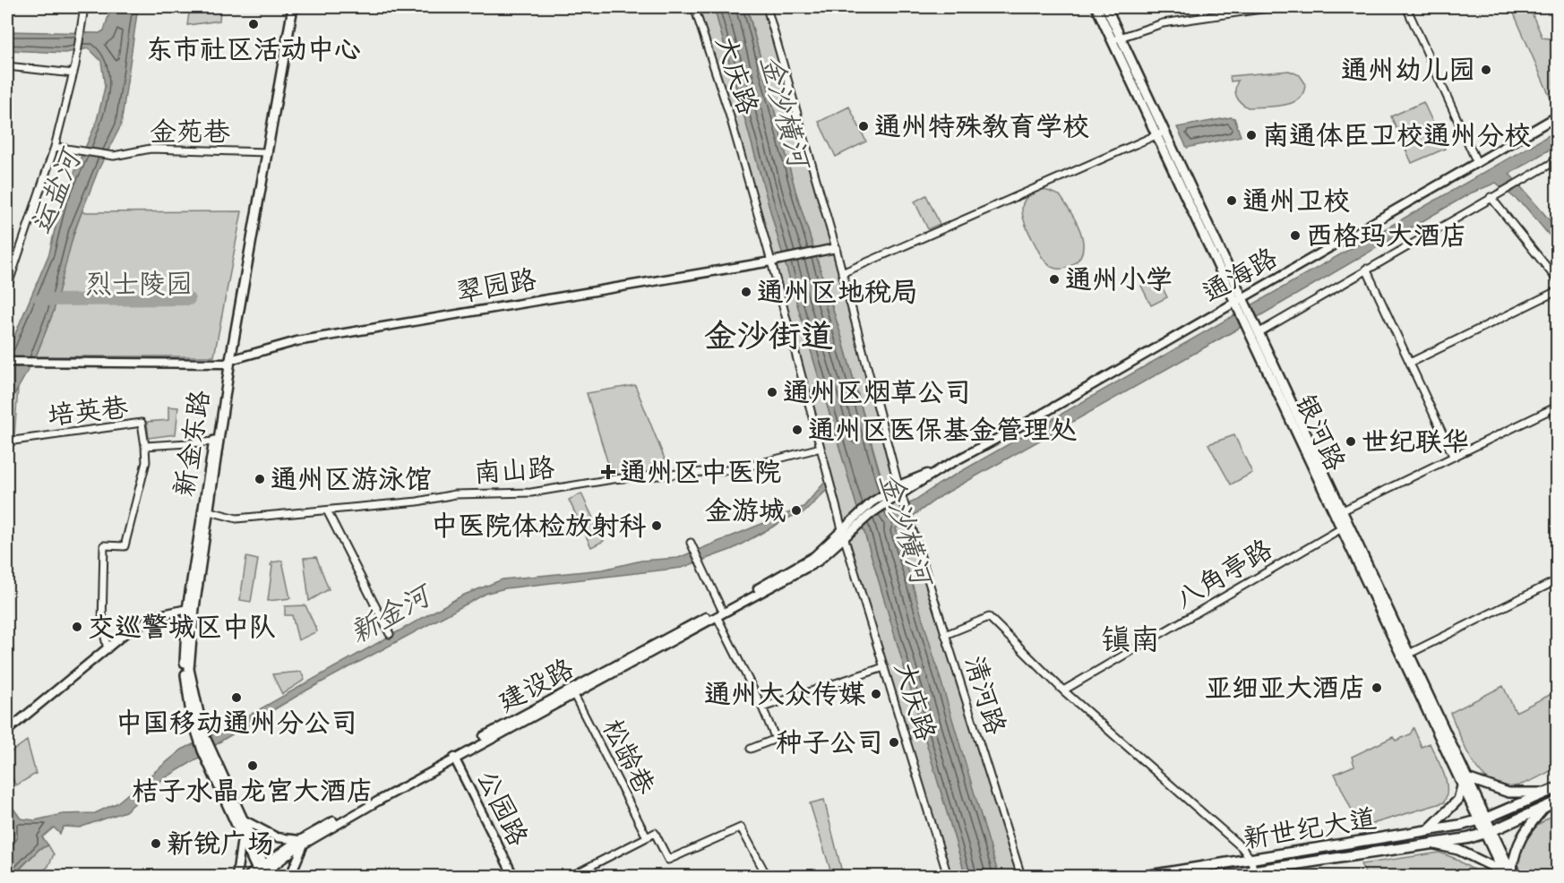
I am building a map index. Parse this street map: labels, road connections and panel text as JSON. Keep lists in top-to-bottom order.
{
  "streets": {
    "main road": ["银河路", "新金东路", "新世纪大道"],
    "street": [
      "大庆路",
      "金苑巷",
      "通海路",
      "翠园路",
      "培英巷",
      "南山路",
      "八角亭路",
      "建设路",
      "清河路",
      "松龄巷",
      "公园路"
    ]
  },
  "crossings": [
    ["大庆路", "通海路"],
    ["大庆路", "翠园路"],
    ["大庆路", "南山路"],
    ["大庆路", "建设路"],
    ["金苑巷", "新金东路"],
    ["通海路", "银河路"],
    ["通海路", "建设路"],
    ["通海路", "清河路"],
    ["翠园路", "新金东路"],
    ["培英巷", "新金东路"],
    ["银河路", "八角亭路"],
    ["银河路", "新世纪大道"],
    ["新金东路", "南山路"],
    ["新金东路", "建设路"],
    ["建设路", "松龄巷"],
    ["建设路", "公园路"]
  ],
  "districts": ["金沙街道", "镇南"],
  "water": ["金沙横河", "运盐河", "新金河"],
  "parks": ["烈士陵园"],
  "places": {
    "other": [
      "东市社区活动中心",
      "通州幼儿园",
      "通州特殊教育学校",
      "南通体臣卫校通州分校",
      "通州卫校",
      "西格玛大酒店",
      "通州小学",
      "通州区地税局",
      "通州区烟草公司",
      "通州区医保基金管理处",
      "世纪联华",
      "通州区游泳馆",
      "金游城",
      "中医院体检放射科",
      "交巡警城区中队",
      "亚细亚大酒店",
      "通州大众传媒",
      "中国移动通州分公司",
      "种子公司",
      "桔子水晶龙宫大酒店",
      "新锐广场"
    ],
    "health": ["通州区中医院"]
  }
}
